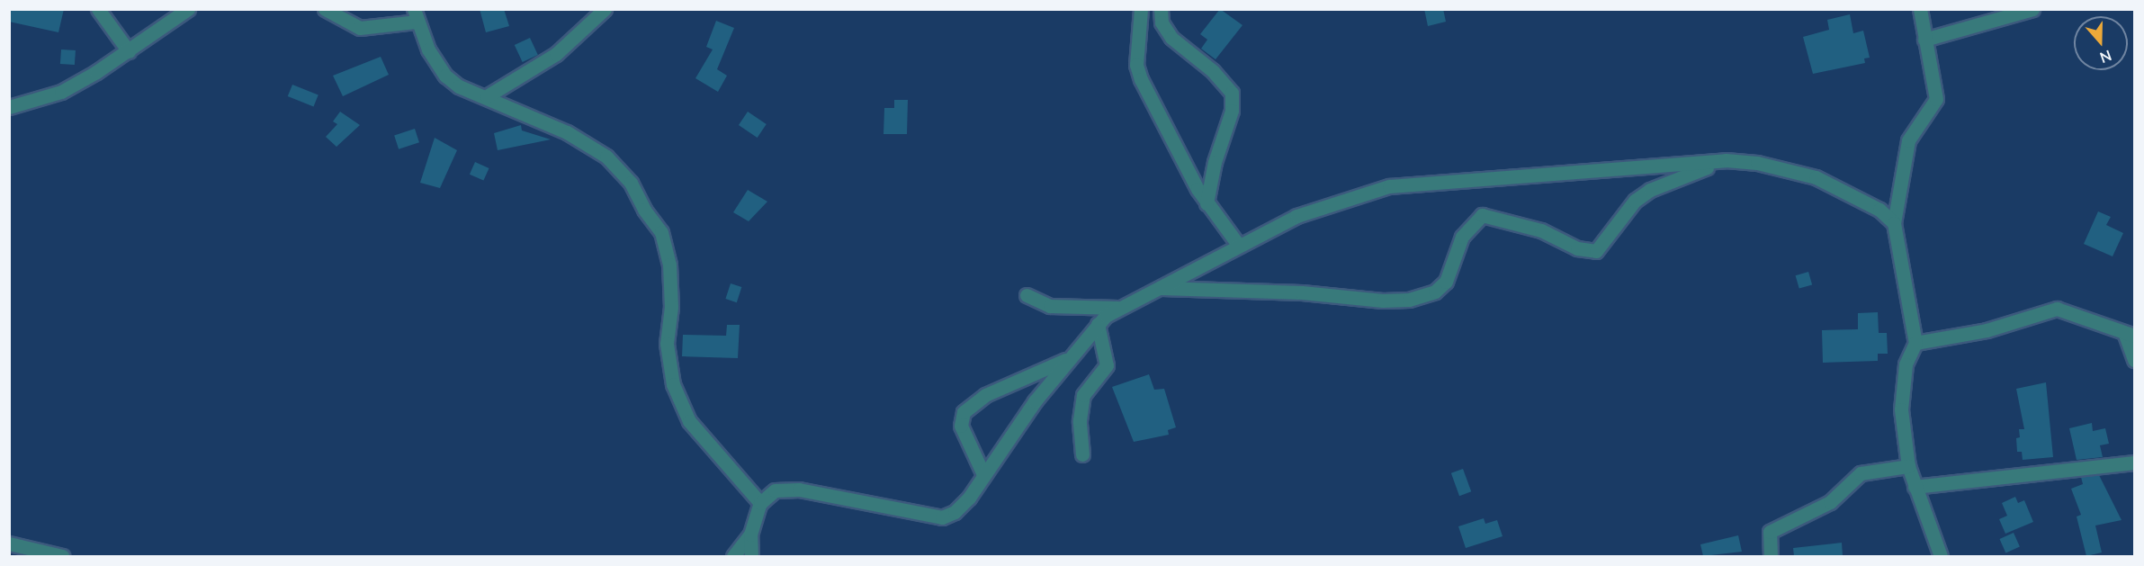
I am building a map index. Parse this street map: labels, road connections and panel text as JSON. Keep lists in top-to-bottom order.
{
  "north": "bottom"
}
